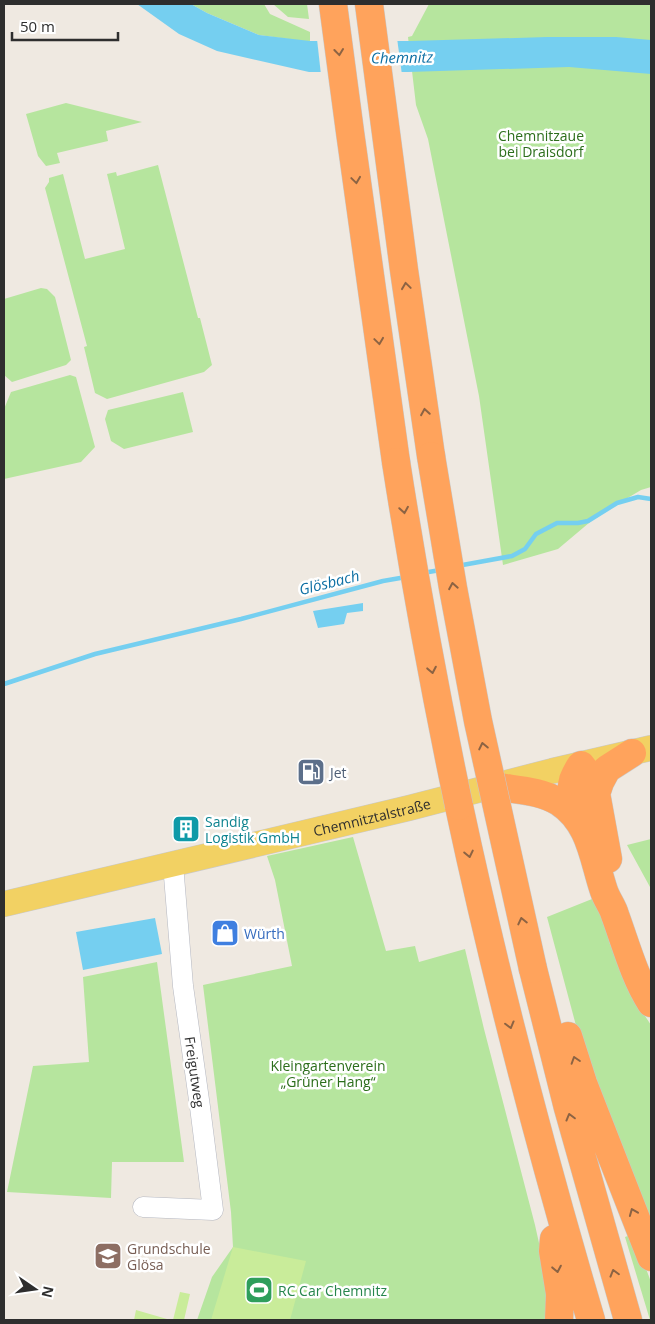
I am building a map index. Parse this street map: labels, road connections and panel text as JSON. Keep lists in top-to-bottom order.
{
  "streets": {
    "main road": ["Chemnitztalstraße"],
    "street": ["Freigutweg"]
  },
  "crossings": [
    ["Chemnitztalstraße", "Freigutweg"]
  ],
  "water": ["Chemnitz", "Glösbach"],
  "parks": ["Chemnitzaue bei Draisdorf", "Kleingartenverein „Grüner Hang“"],
  "places": {
    "fuel station": ["Jet"],
    "building": ["Sandig Logistik GmbH"],
    "shop": ["Würth"],
    "school or university": ["Grundschule Glösa"],
    "sports": ["RC Car Chemnitz"]
  },
  "scale_bar": "50 m",
  "north": "right"
}
